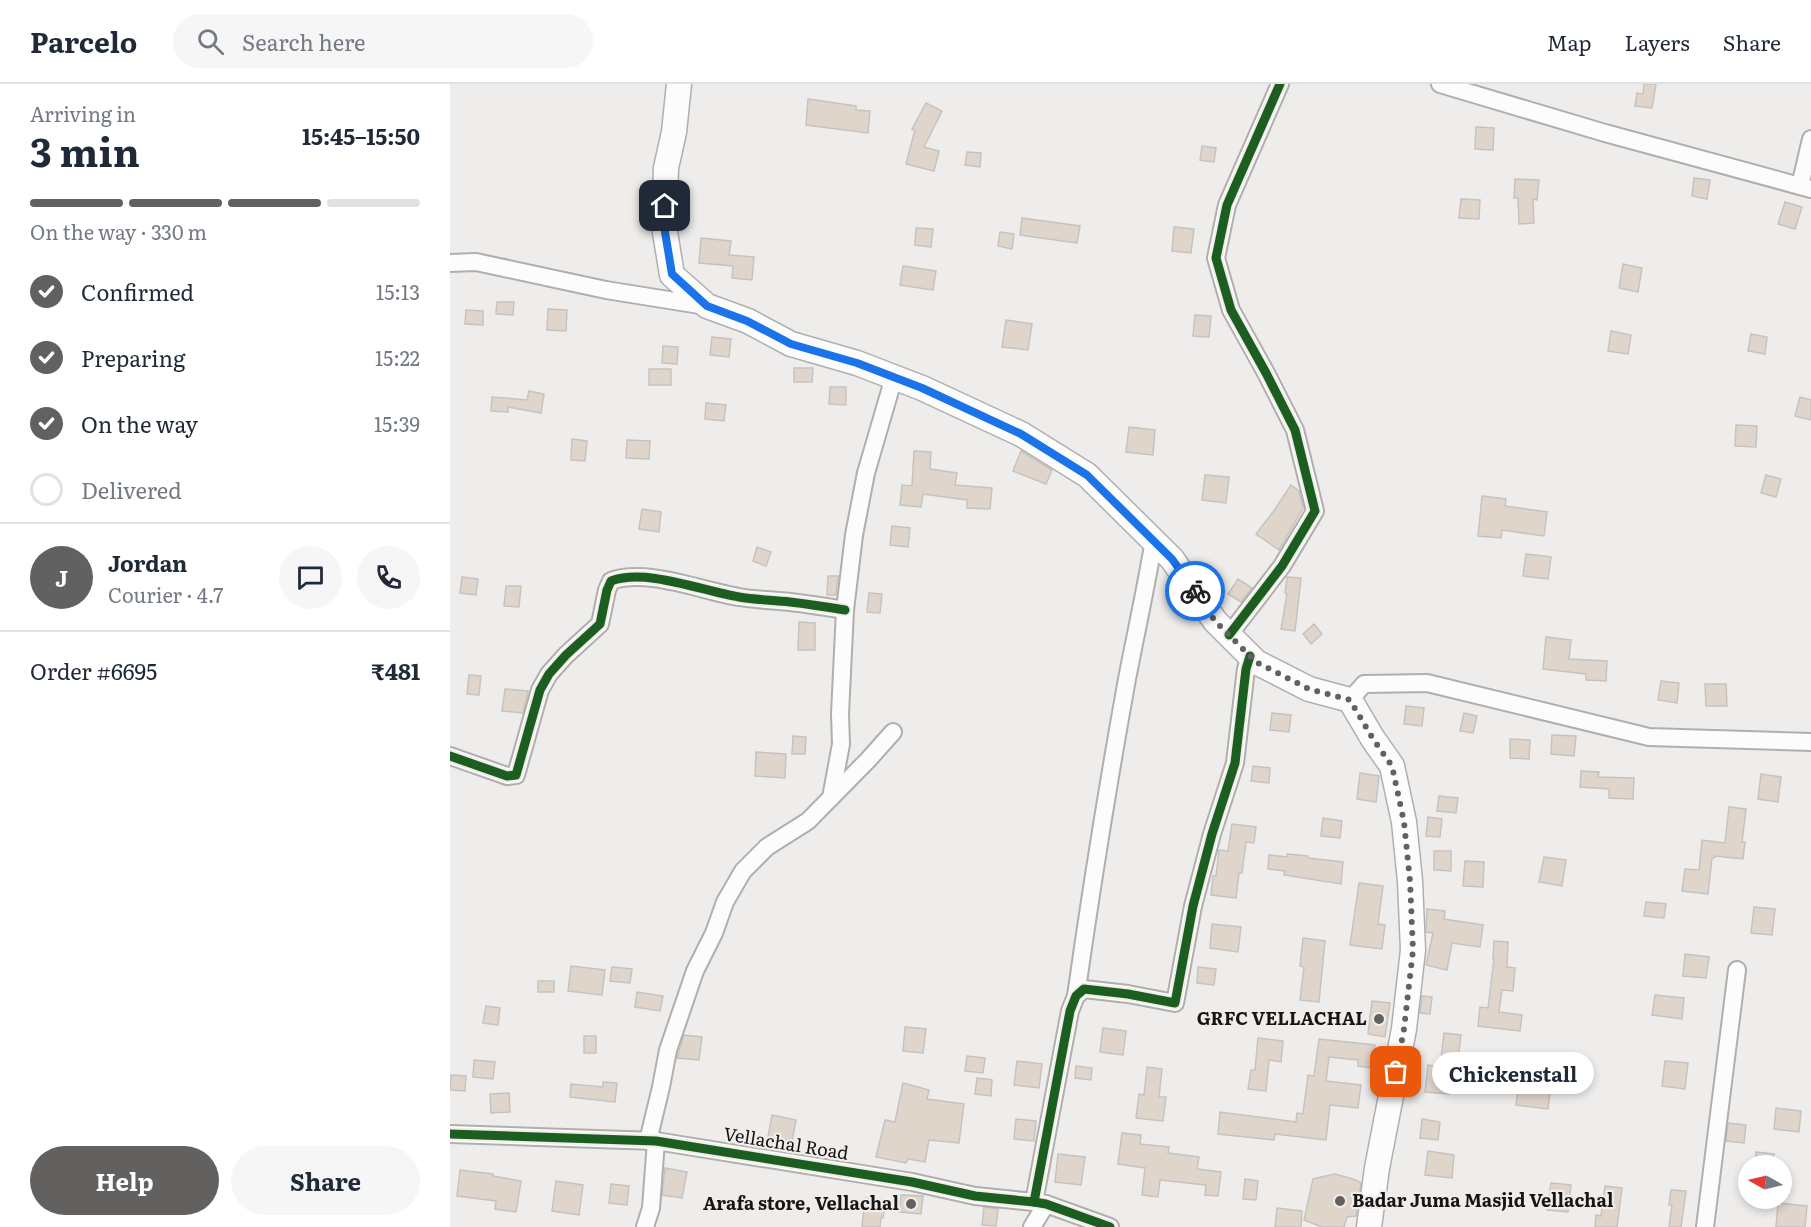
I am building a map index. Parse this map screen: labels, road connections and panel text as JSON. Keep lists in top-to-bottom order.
{
  "streets": {
    "street": ["Vellachal Road"]
  },
  "places": [
    "GRFC VELLACHAL",
    "Chickenstall",
    "Badar Juma Masjid Vellachal",
    "Arafa store, Vellachal"
  ],
  "north": "left",
  "page": {
    "header": "Parcelo",
    "search": "Search here",
    "nav": ["Map", "Layers", "Share"],
    "heading": ["3 min", "Arriving in", "15:45–15:50"],
    "panel": [
      "Jordan",
      "Courier · 4.7",
      "Order #6695",
      "₹481"
    ],
    "bar": "On the way · 330 m",
    "list": [
      ["Confirmed", "15:13"],
      ["Preparing", "15:22"],
      ["On the way", "15:39"],
      "Delivered"
    ],
    "round": "J",
    "bubble": "Chickenstall",
    "buttons": ["Help", "Share"]
  }
}
